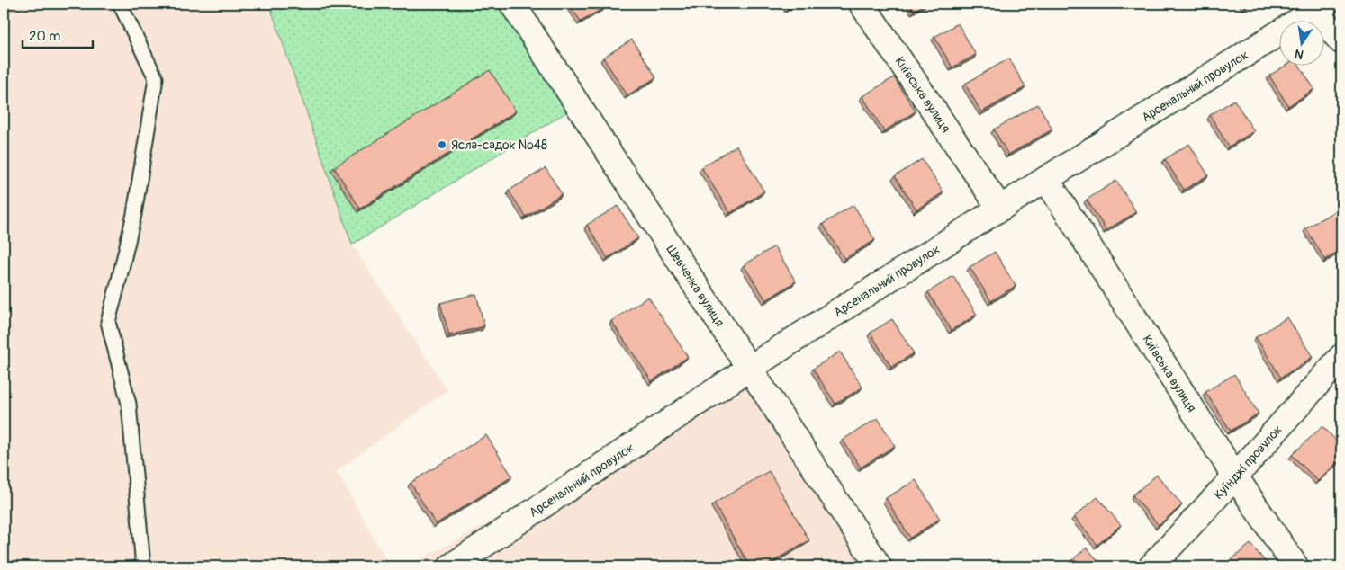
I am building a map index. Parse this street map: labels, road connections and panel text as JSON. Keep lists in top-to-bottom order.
{
  "streets": {
    "street": [
      "Арсенальний провулок",
      "Київська вулиця",
      "Шевченка вулиця",
      "Куїнджі провулок"
    ]
  },
  "crossings": [
    ["Арсенальний провулок", "Київська вулиця"],
    ["Арсенальний провулок", "Шевченка вулиця"],
    ["Київська вулиця", "Куїнджі провулок"]
  ],
  "places": ["Ясла-садок №48"],
  "scale_bar": "20 m",
  "north": "bottom"
}
